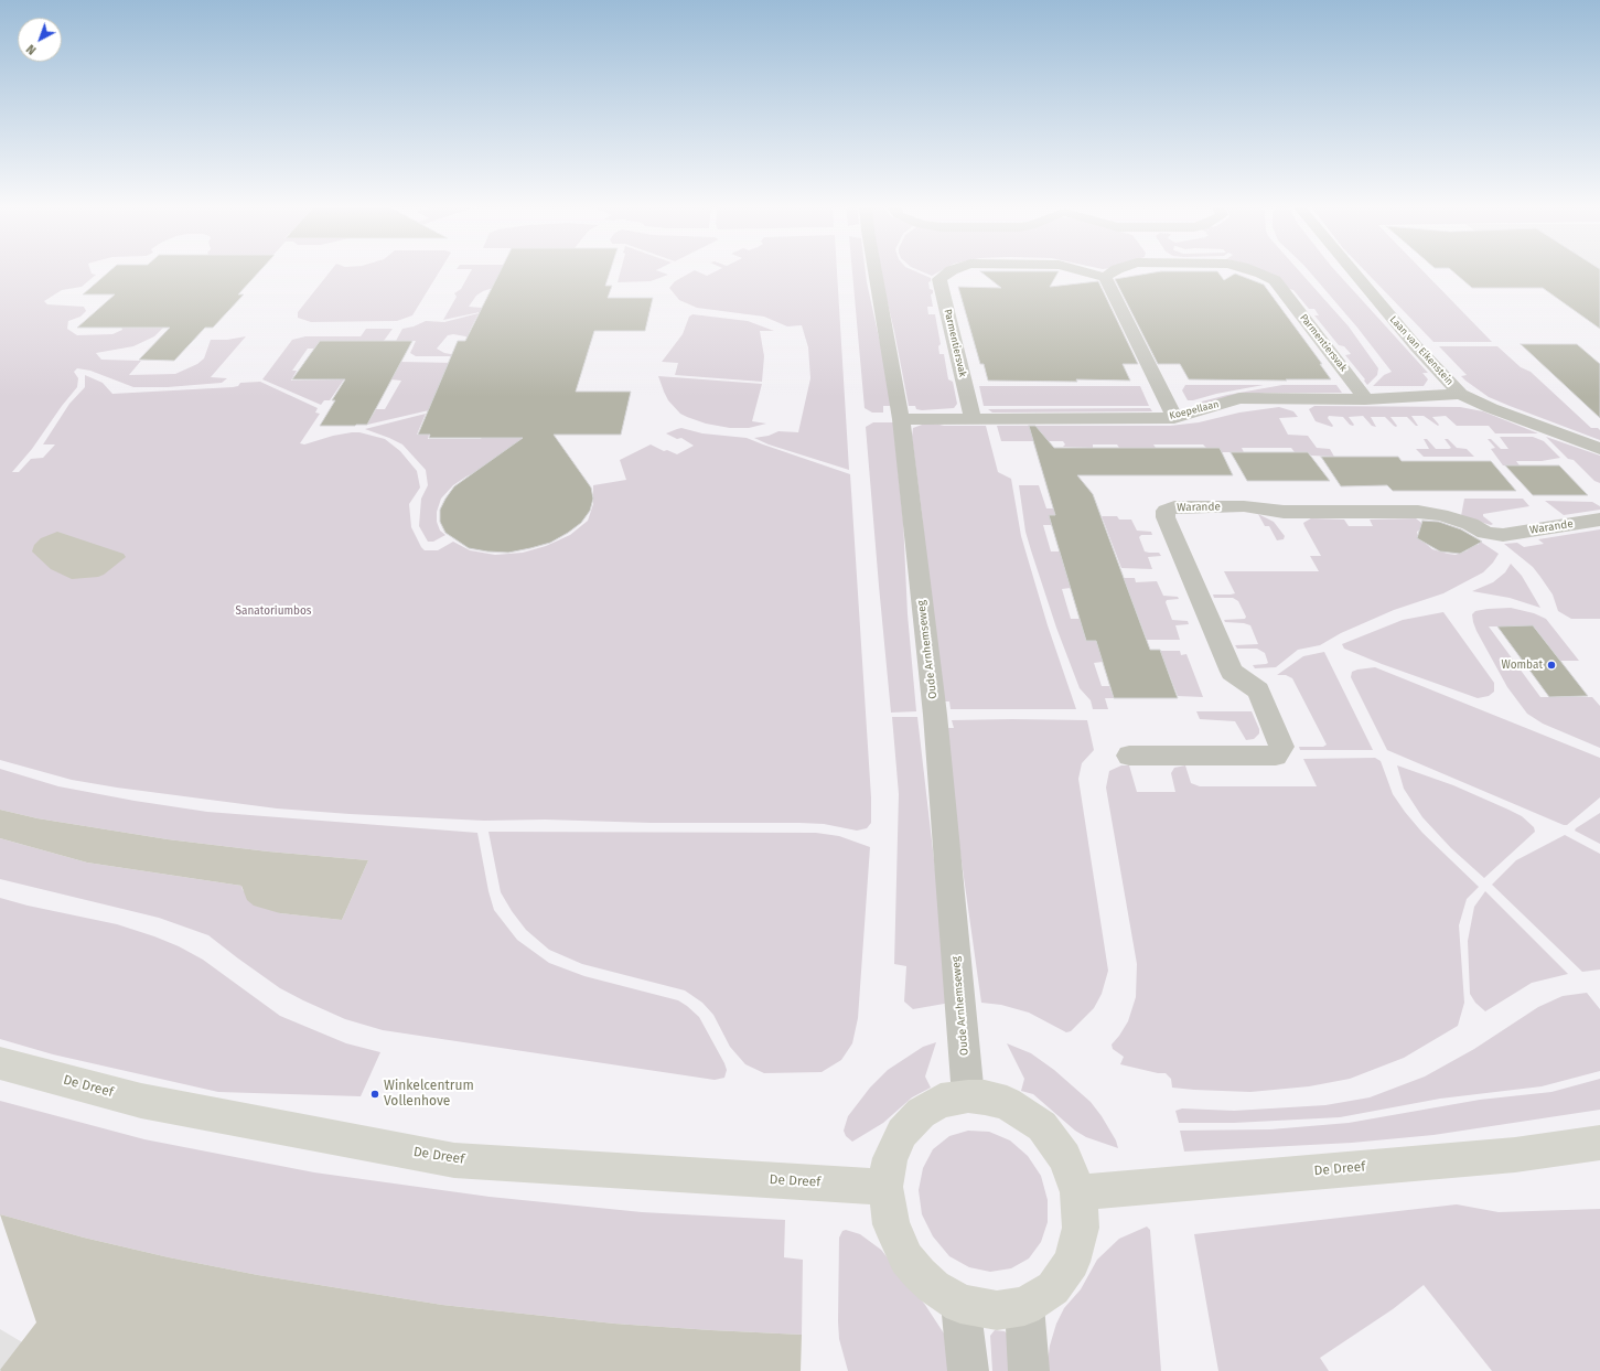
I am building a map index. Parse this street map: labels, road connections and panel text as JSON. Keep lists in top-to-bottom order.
{
  "streets": {
    "main road": ["De Dreef"],
    "street": [
      "Parmentiersvak",
      "Laan van Eikenstein",
      "Koepellaan",
      "Warande",
      "Oude Arnhemseweg"
    ]
  },
  "crossings": [
    ["Parmentiersvak", "Koepellaan"],
    ["Laan van Eikenstein", "Koepellaan"],
    ["Koepellaan", "Oude Arnhemseweg"]
  ],
  "parks": ["Sanatoriumbos"],
  "places": ["Wombat", "Winkelcentrum Vollenhove"],
  "north": "bottom left"
}
